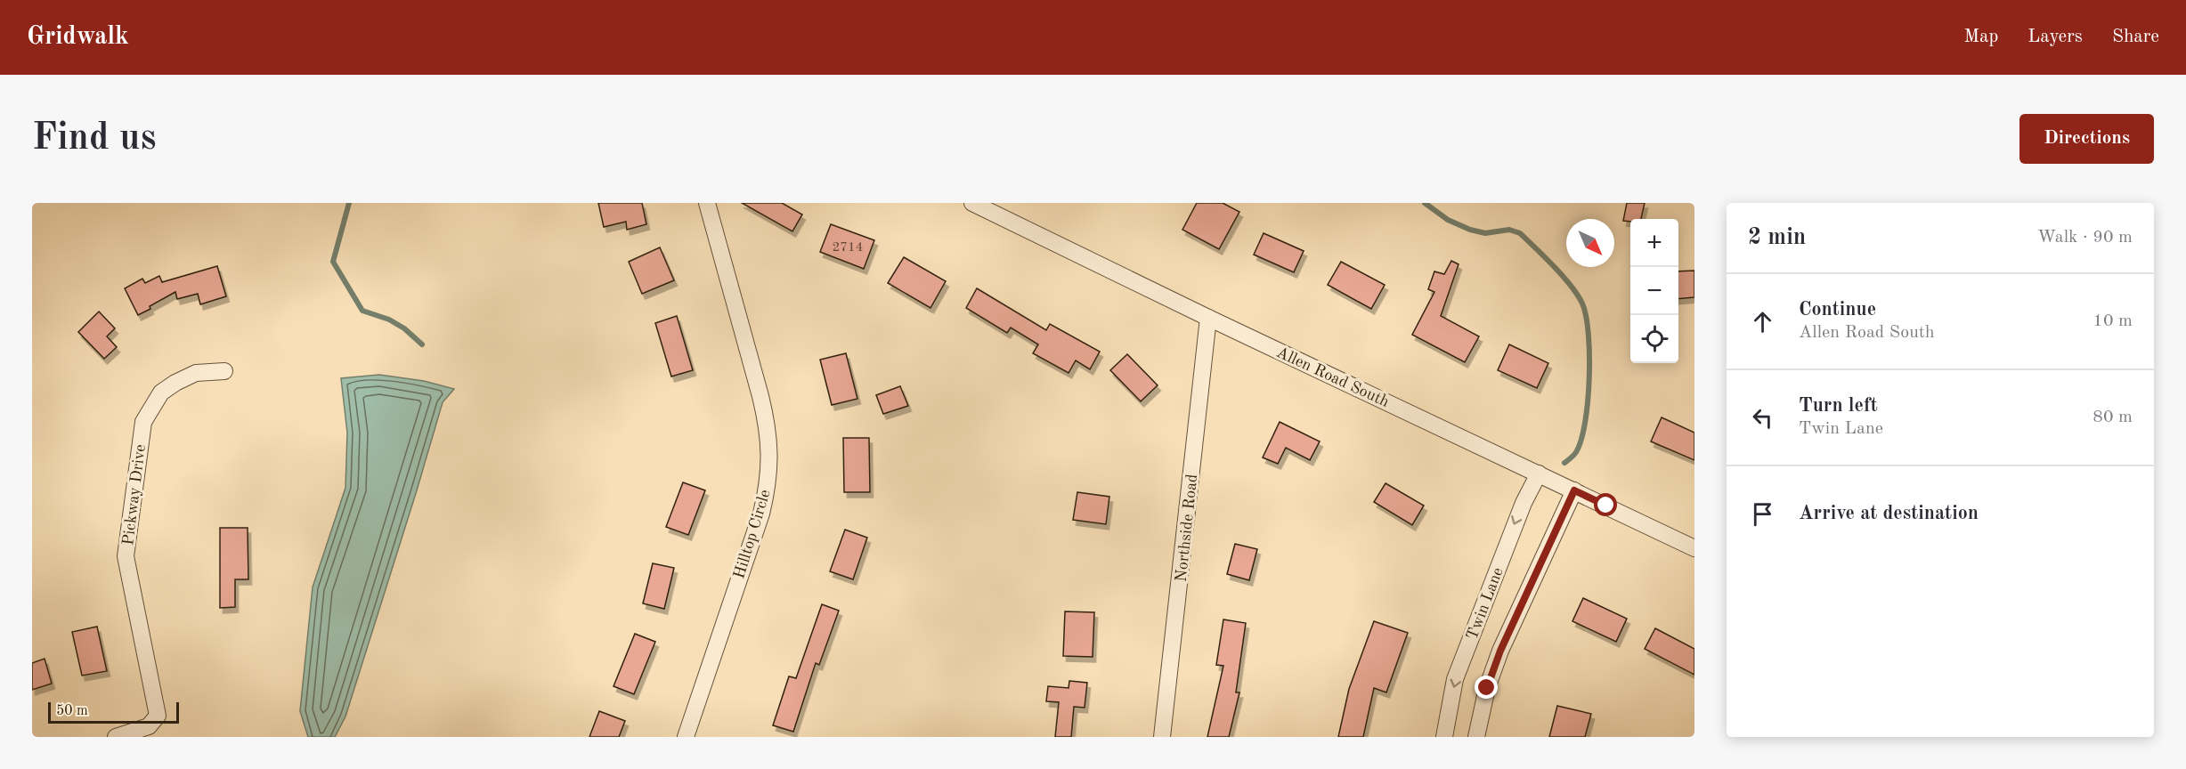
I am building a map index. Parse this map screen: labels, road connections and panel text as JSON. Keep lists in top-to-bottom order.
{
  "streets": {
    "street": [
      "Allen Road South",
      "Pickway Drive",
      "Northside Road",
      "Hilltop Circle",
      "Twin Lane"
    ]
  },
  "crossings": [
    ["Allen Road South", "Northside Road"],
    ["Allen Road South", "Twin Lane"]
  ],
  "house_numbers": ["2714"],
  "scale_bar": "50 m",
  "north": "bottom right",
  "page": {
    "header": "Gridwalk",
    "nav": ["Map", "Layers", "Share"],
    "buttons": "Directions",
    "title": "Find us",
    "heading": ["2 min", "Walk · 90 m"],
    "map_buttons": ["+", "−"],
    "list": [
      ["Continue", "Allen Road South", "10 m"],
      ["Turn left", "Twin Lane", "80 m"],
      "Arrive at destination"
    ],
    "scale": "50 m"
  }
}
